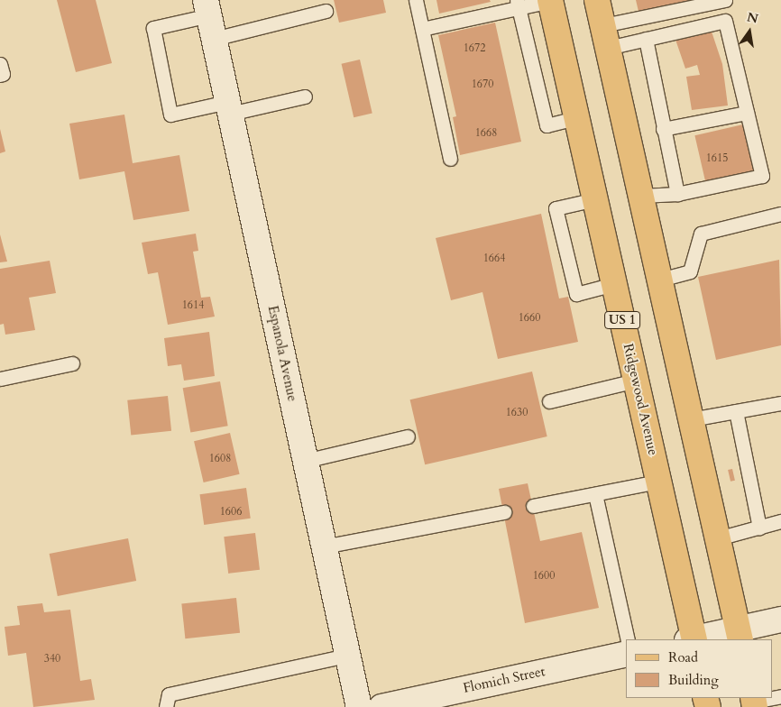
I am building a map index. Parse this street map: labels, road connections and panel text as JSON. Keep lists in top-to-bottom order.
{
  "streets": {
    "main road": ["US 1", "Ridgewood Avenue"],
    "street": ["Espanola Avenue", "Flomich Street"]
  },
  "house_numbers": [
    "1672",
    "1670",
    "1668",
    "1615",
    "1664",
    "1614",
    "1660",
    "1630",
    "1608",
    "1606",
    "1600",
    "340"
  ],
  "legend": ["Road", "Building"],
  "north": "top"
}
